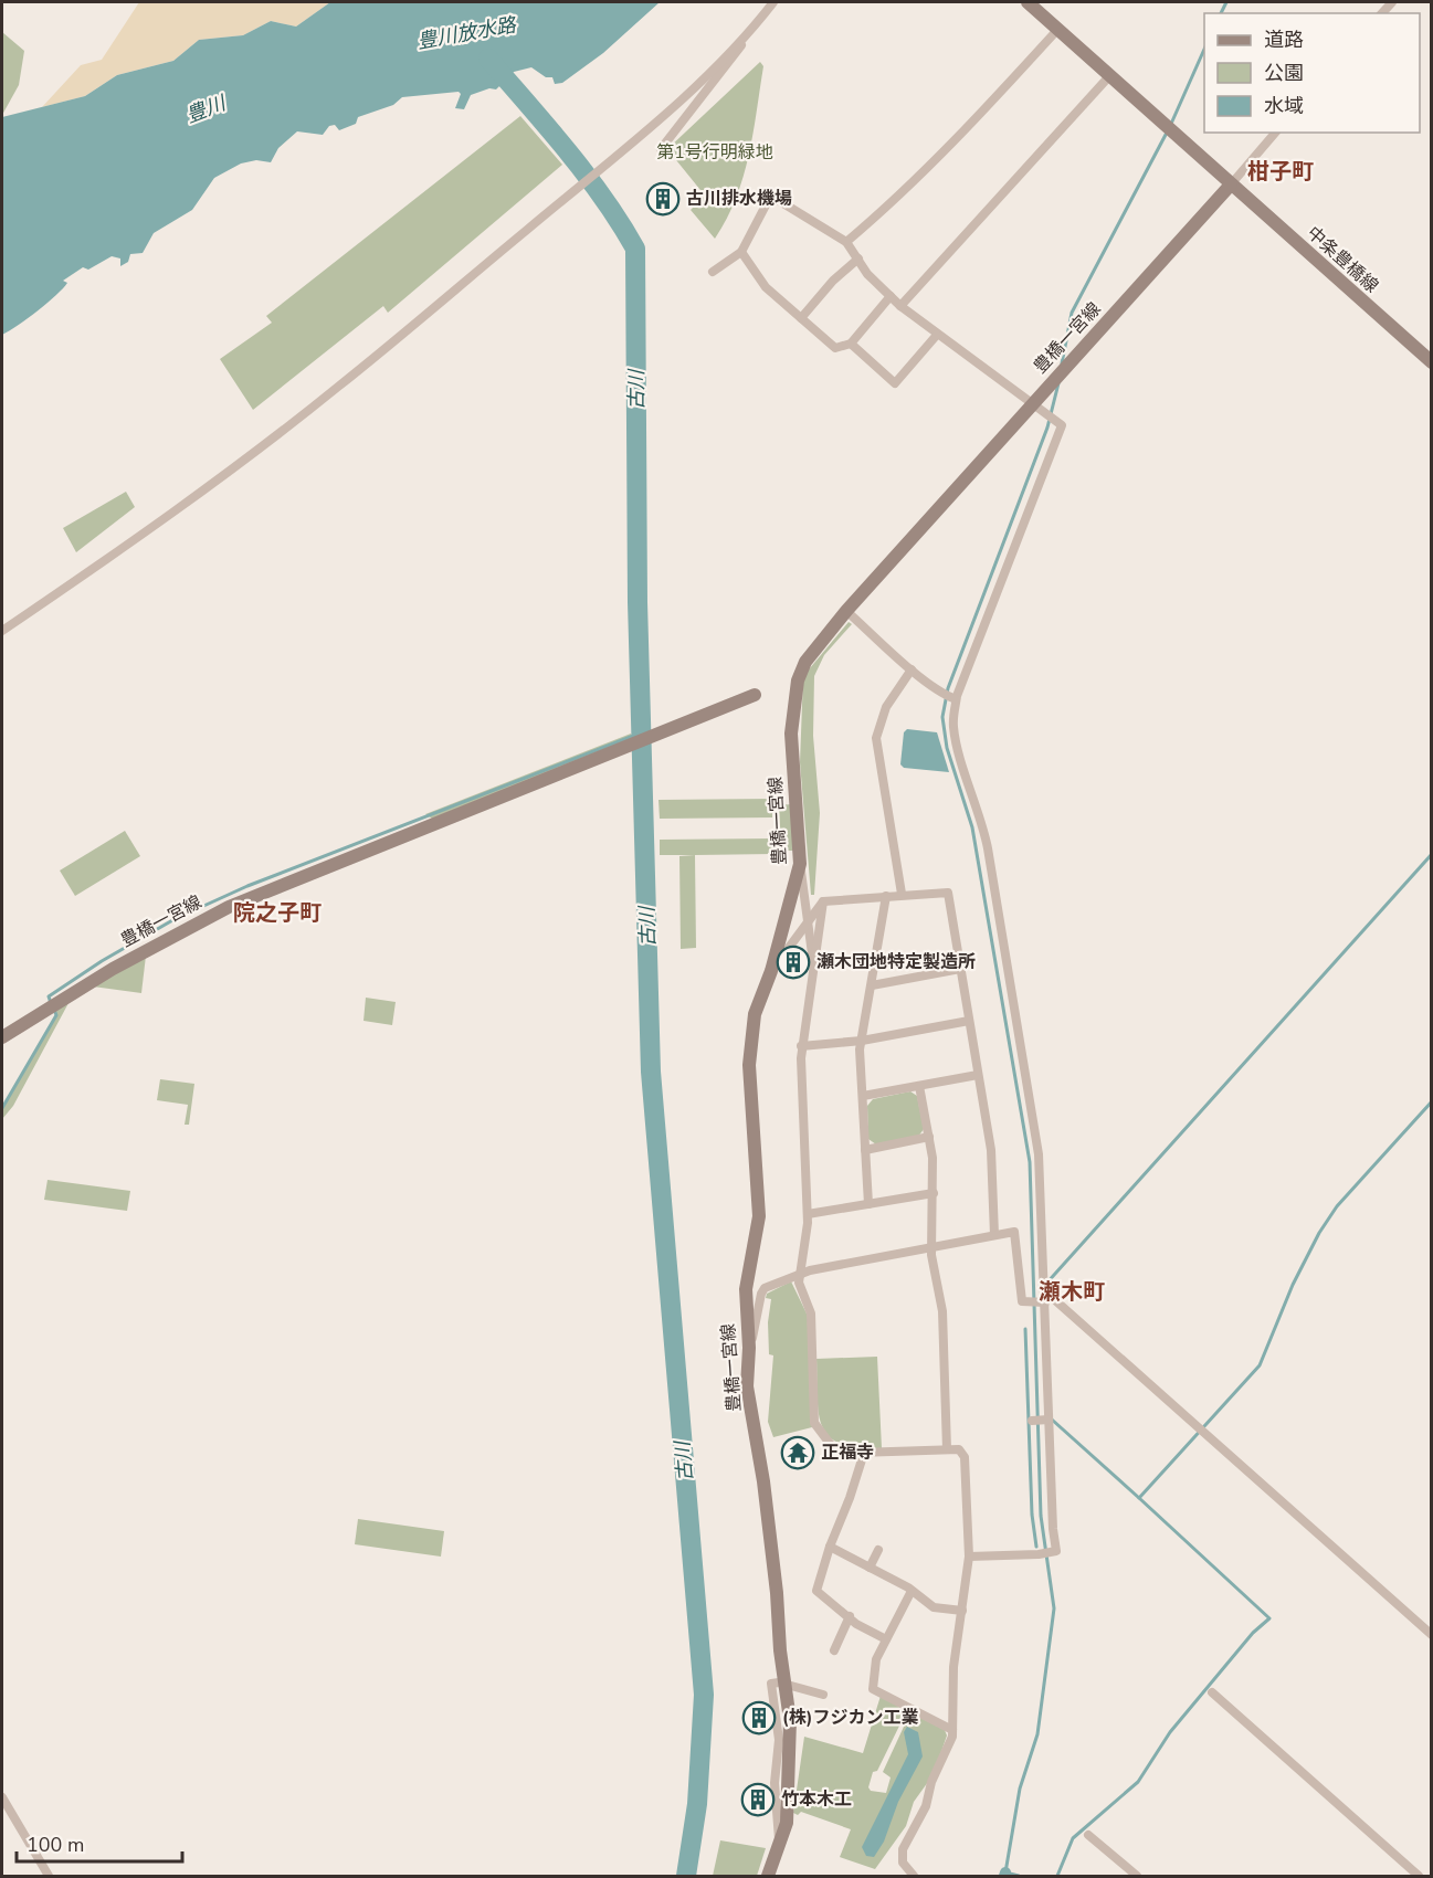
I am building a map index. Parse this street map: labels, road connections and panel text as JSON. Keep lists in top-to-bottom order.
{
  "streets": {
    "main road": ["中条豊橋線", "豊橋一宮線"]
  },
  "crossings": [
    ["中条豊橋線", "豊橋一宮線"]
  ],
  "districts": ["柑子町", "院之子町", "瀬木町"],
  "water": ["豊川放水路", "豊川", "古川"],
  "parks": ["第1号行明緑地"],
  "places": {
    "building": [
      "古川排水機場",
      "瀬木団地特定製造所",
      "(株)フジカン工業",
      "竹本木工"
    ],
    "temple": ["正福寺"]
  },
  "legend": ["道路", "公園", "水域"],
  "scale_bar": "100 m"
}
